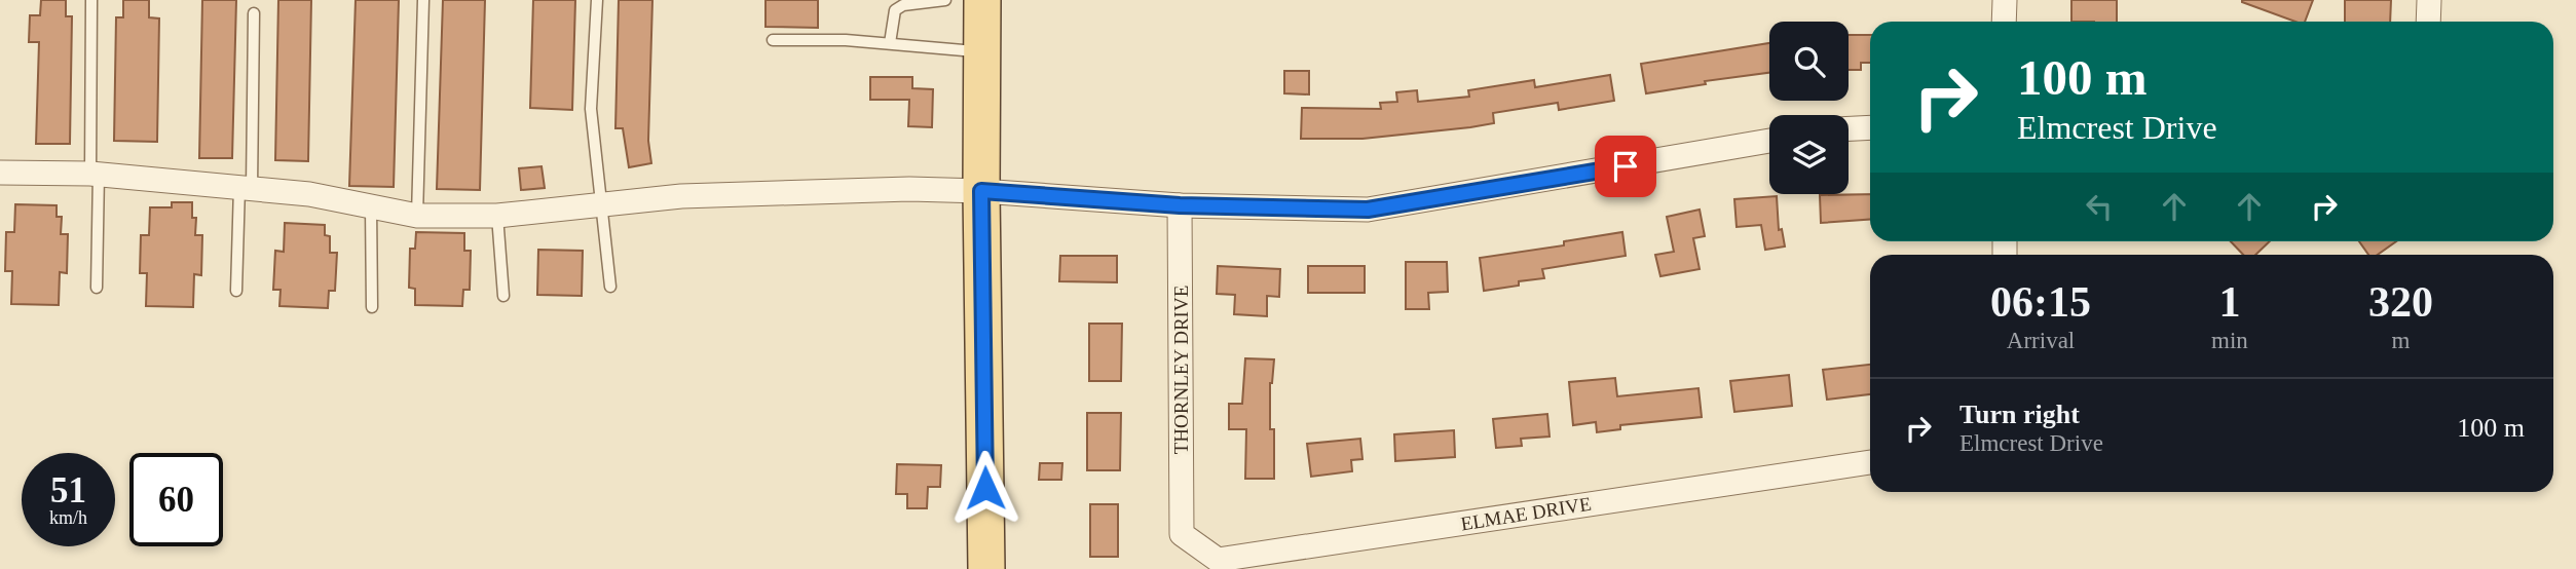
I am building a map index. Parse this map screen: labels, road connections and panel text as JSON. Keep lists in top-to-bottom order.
{
  "streets": {
    "street": ["THORNLEY DRIVE", "ELMAE DRIVE"]
  },
  "crossings": [
    ["THORNLEY DRIVE", "ELMAE DRIVE"]
  ],
  "page": {
    "turn": ["100 m", "Elmcrest Drive"],
    "eta": [
      "06:15",
      "Arrival",
      "1",
      "min",
      "320",
      "m"
    ],
    "list": [
      {
        "name": "Turn right",
        "note": "Elmcrest Drive",
        "value": "100 m"
      }
    ],
    "speed": "51 km/h",
    "limit": "60"
  }
}
